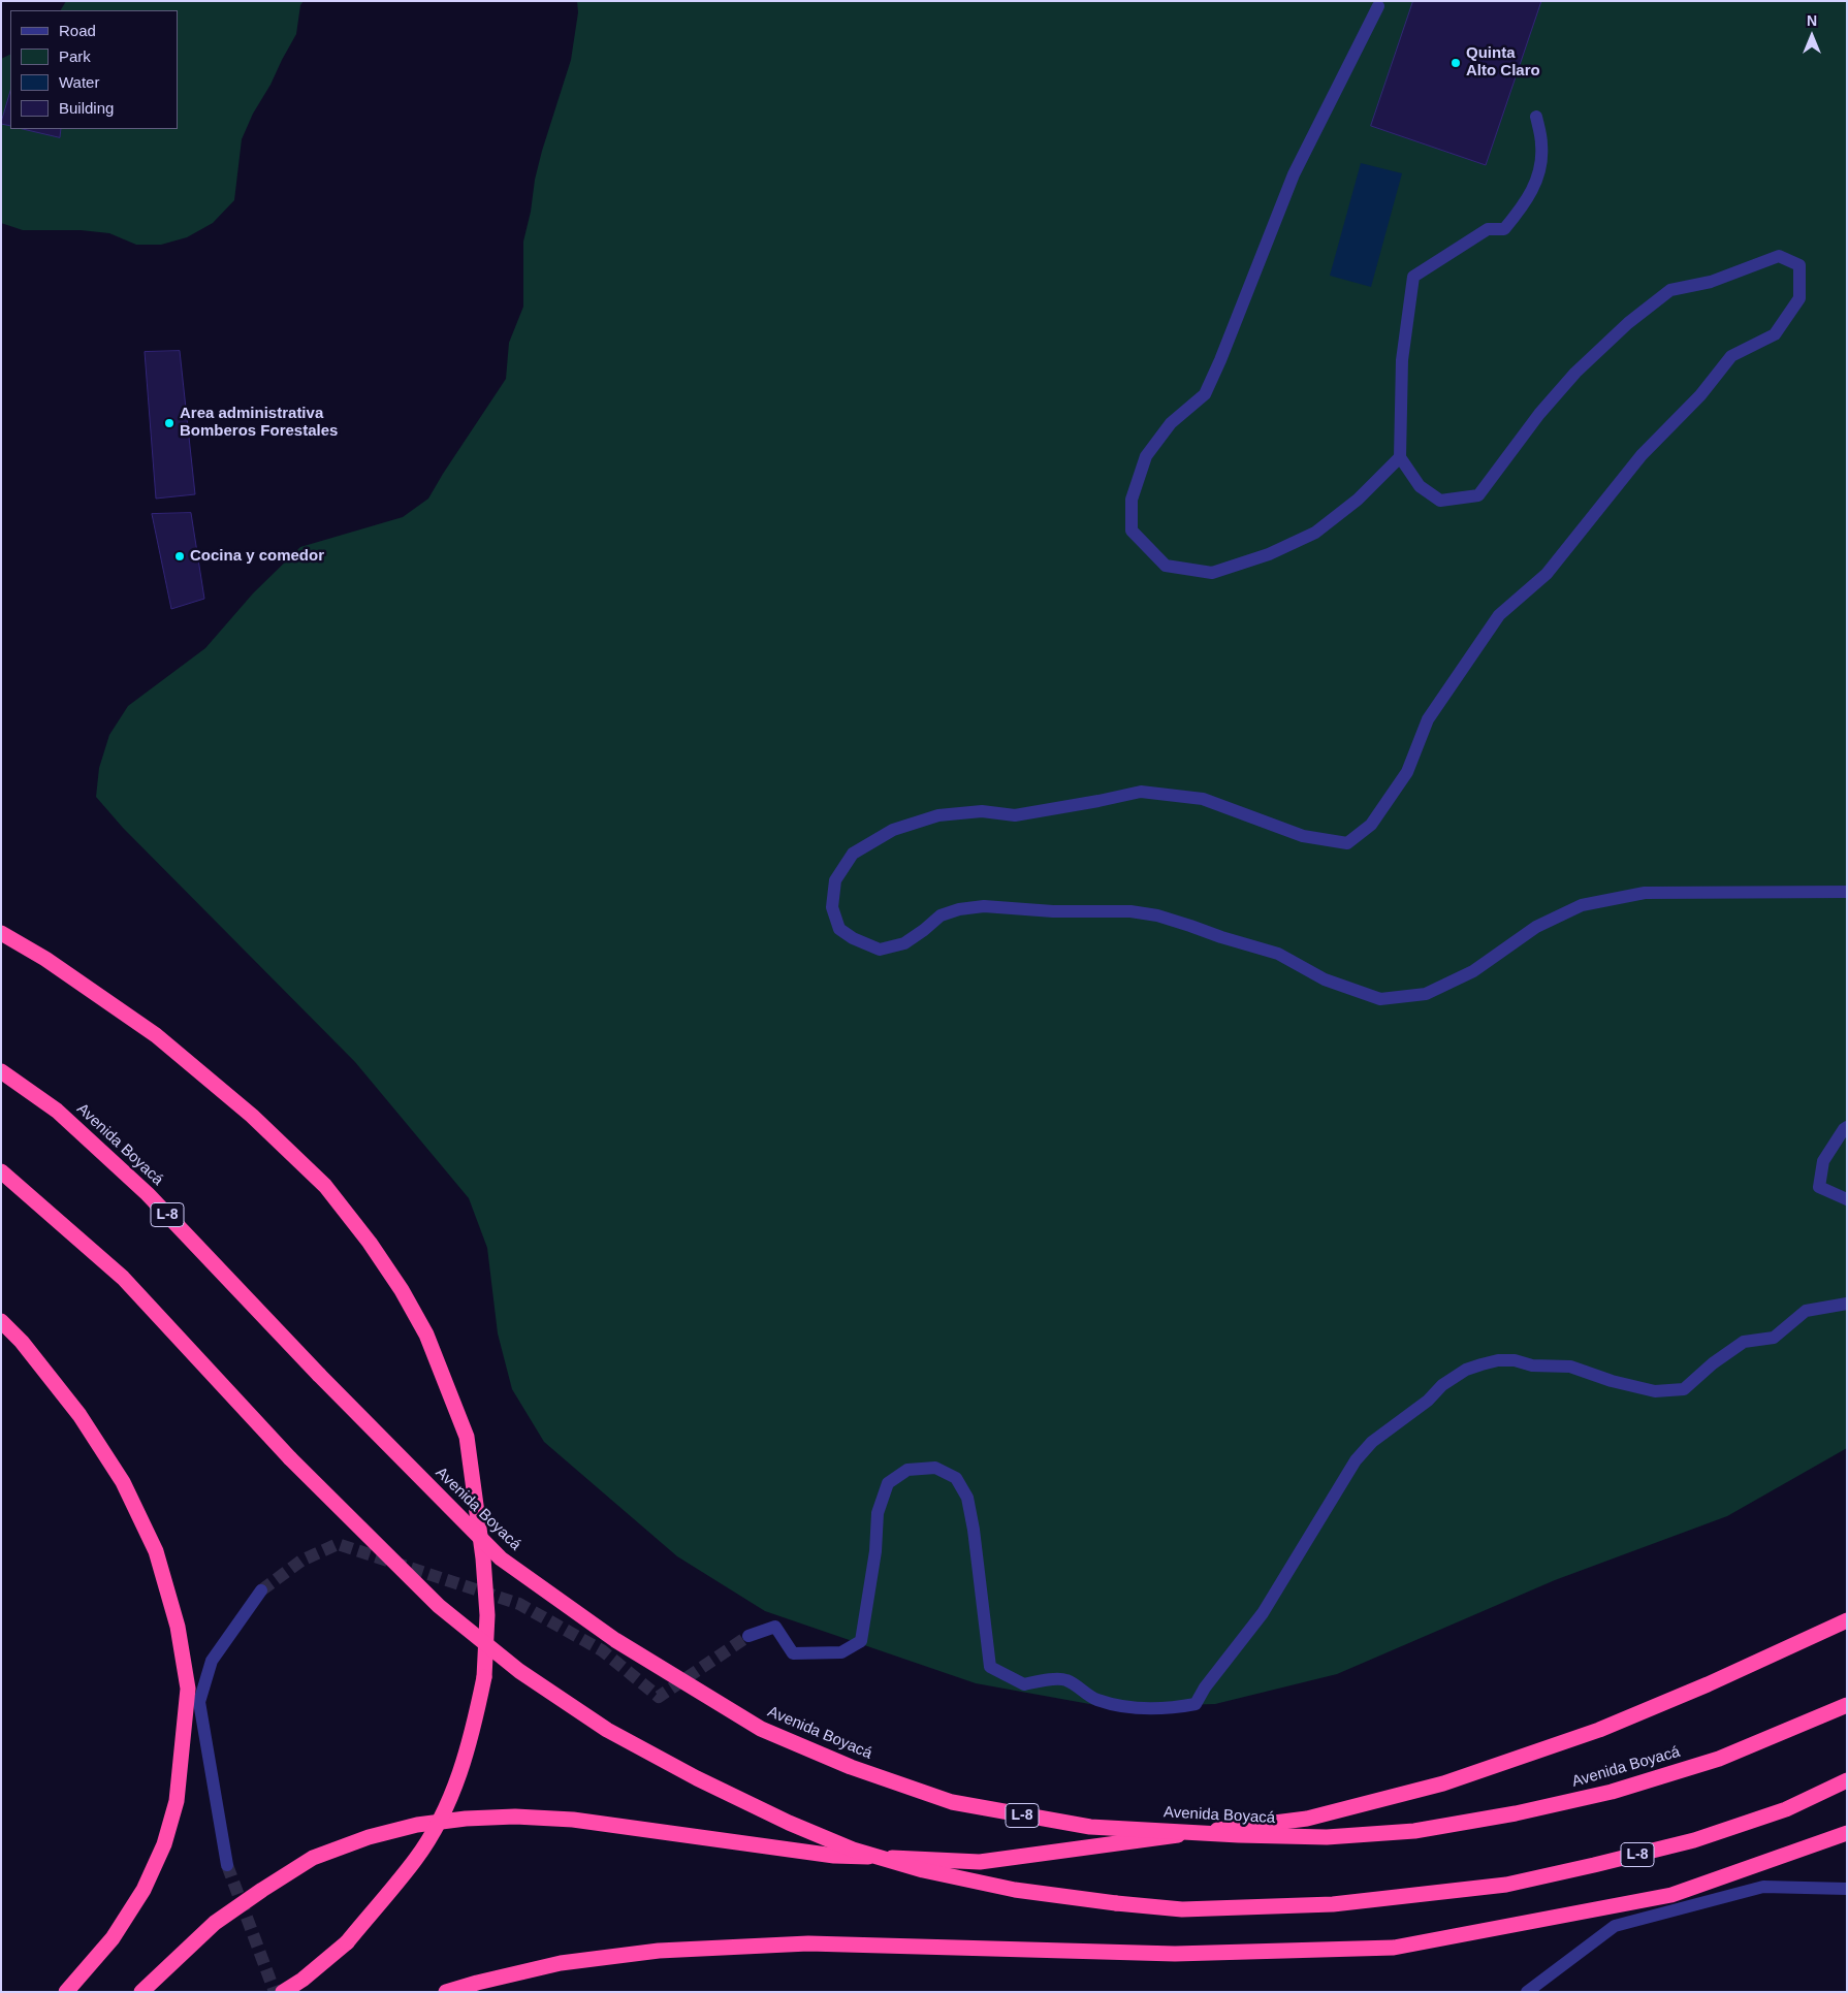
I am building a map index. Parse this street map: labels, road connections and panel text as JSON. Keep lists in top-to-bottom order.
{
  "streets": {
    "highway": ["Avenida Boyacá", "L-8"]
  },
  "places": ["Quinta Alto Claro", "Area administrativa Bomberos Forestales", "Cocina y comedor"],
  "legend": [
    "Road",
    "Park",
    "Water",
    "Building"
  ],
  "north": "top"
}
